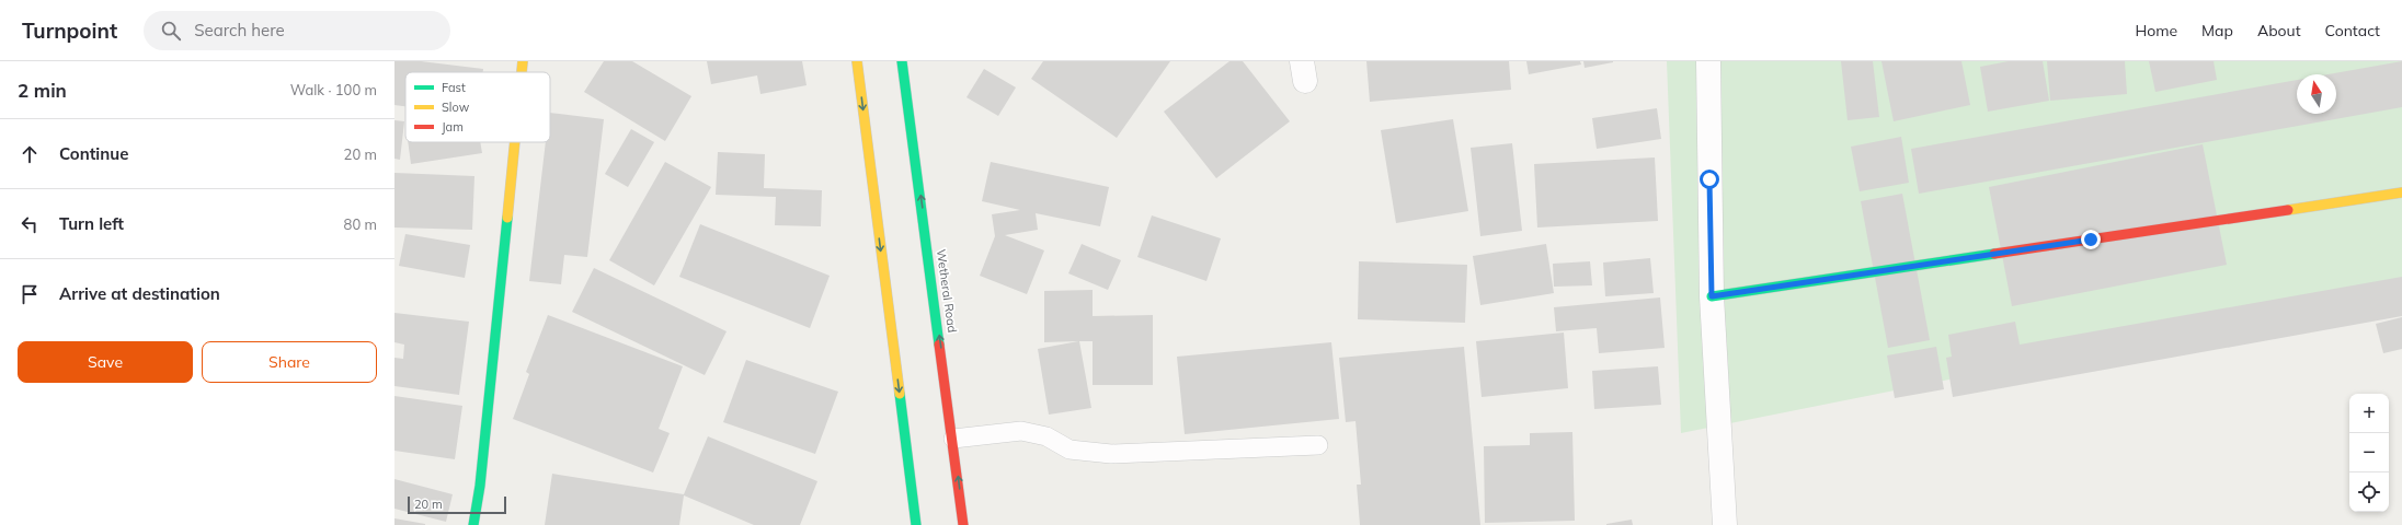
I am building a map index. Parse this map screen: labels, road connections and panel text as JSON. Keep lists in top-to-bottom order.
{
  "streets": {
    "street": ["Wetheral Road"]
  },
  "legend": ["Fast", "Slow", "Jam"],
  "scale_bar": "20 m",
  "north": "top",
  "page": {
    "header": "Turnpoint",
    "search": "Search here",
    "nav": [
      "Home",
      "Map",
      "About",
      "Contact"
    ],
    "heading": ["2 min", "Walk · 100 m"],
    "list": [
      ["Continue", "20 m"],
      ["Turn left", "80 m"],
      "Arrive at destination"
    ],
    "buttons": ["Save", "Share"],
    "map_buttons": ["+", "−"],
    "scale": "20 m"
  }
}
